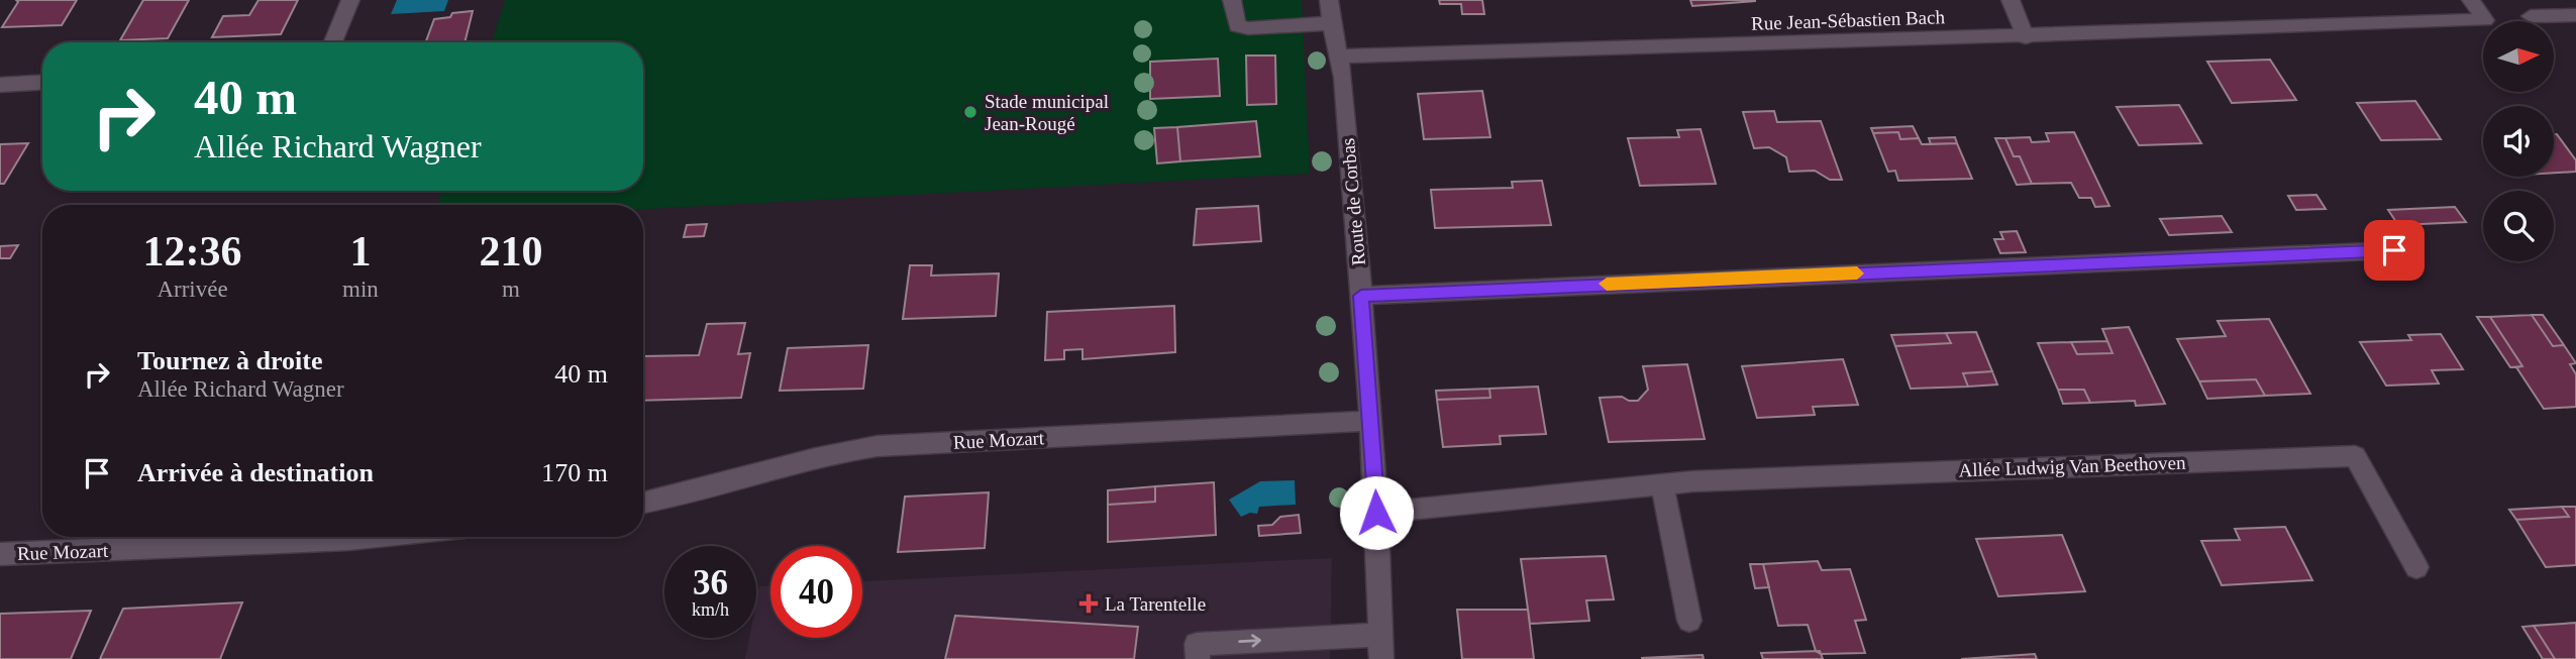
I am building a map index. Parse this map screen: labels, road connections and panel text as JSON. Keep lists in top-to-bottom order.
{
  "streets": {
    "street": [
      "Rue Jean-Sébastien Bach",
      "Route de Corbas",
      "Rue Mozart",
      "Allée Ludwig Van Beethoven"
    ]
  },
  "crossings": [
    ["Rue Jean-Sébastien Bach", "Route de Corbas"],
    ["Route de Corbas", "Rue Mozart"],
    ["Route de Corbas", "Allée Ludwig Van Beethoven"]
  ],
  "places": {
    "other": ["Stade municipal Jean-Rougé"],
    "health": ["La Tarentelle"]
  },
  "north": "right",
  "page": {
    "turn": ["40 m", "Allée Richard Wagner"],
    "eta": [
      "12:36",
      "Arrivée",
      "1",
      "min",
      "210",
      "m"
    ],
    "list": [
      {
        "name": "Tournez à droite",
        "note": "Allée Richard Wagner",
        "value": "40 m"
      },
      {
        "name": "Arrivée à destination",
        "value": "170 m"
      }
    ],
    "speed": "36 km/h",
    "limit": "40"
  }
}
